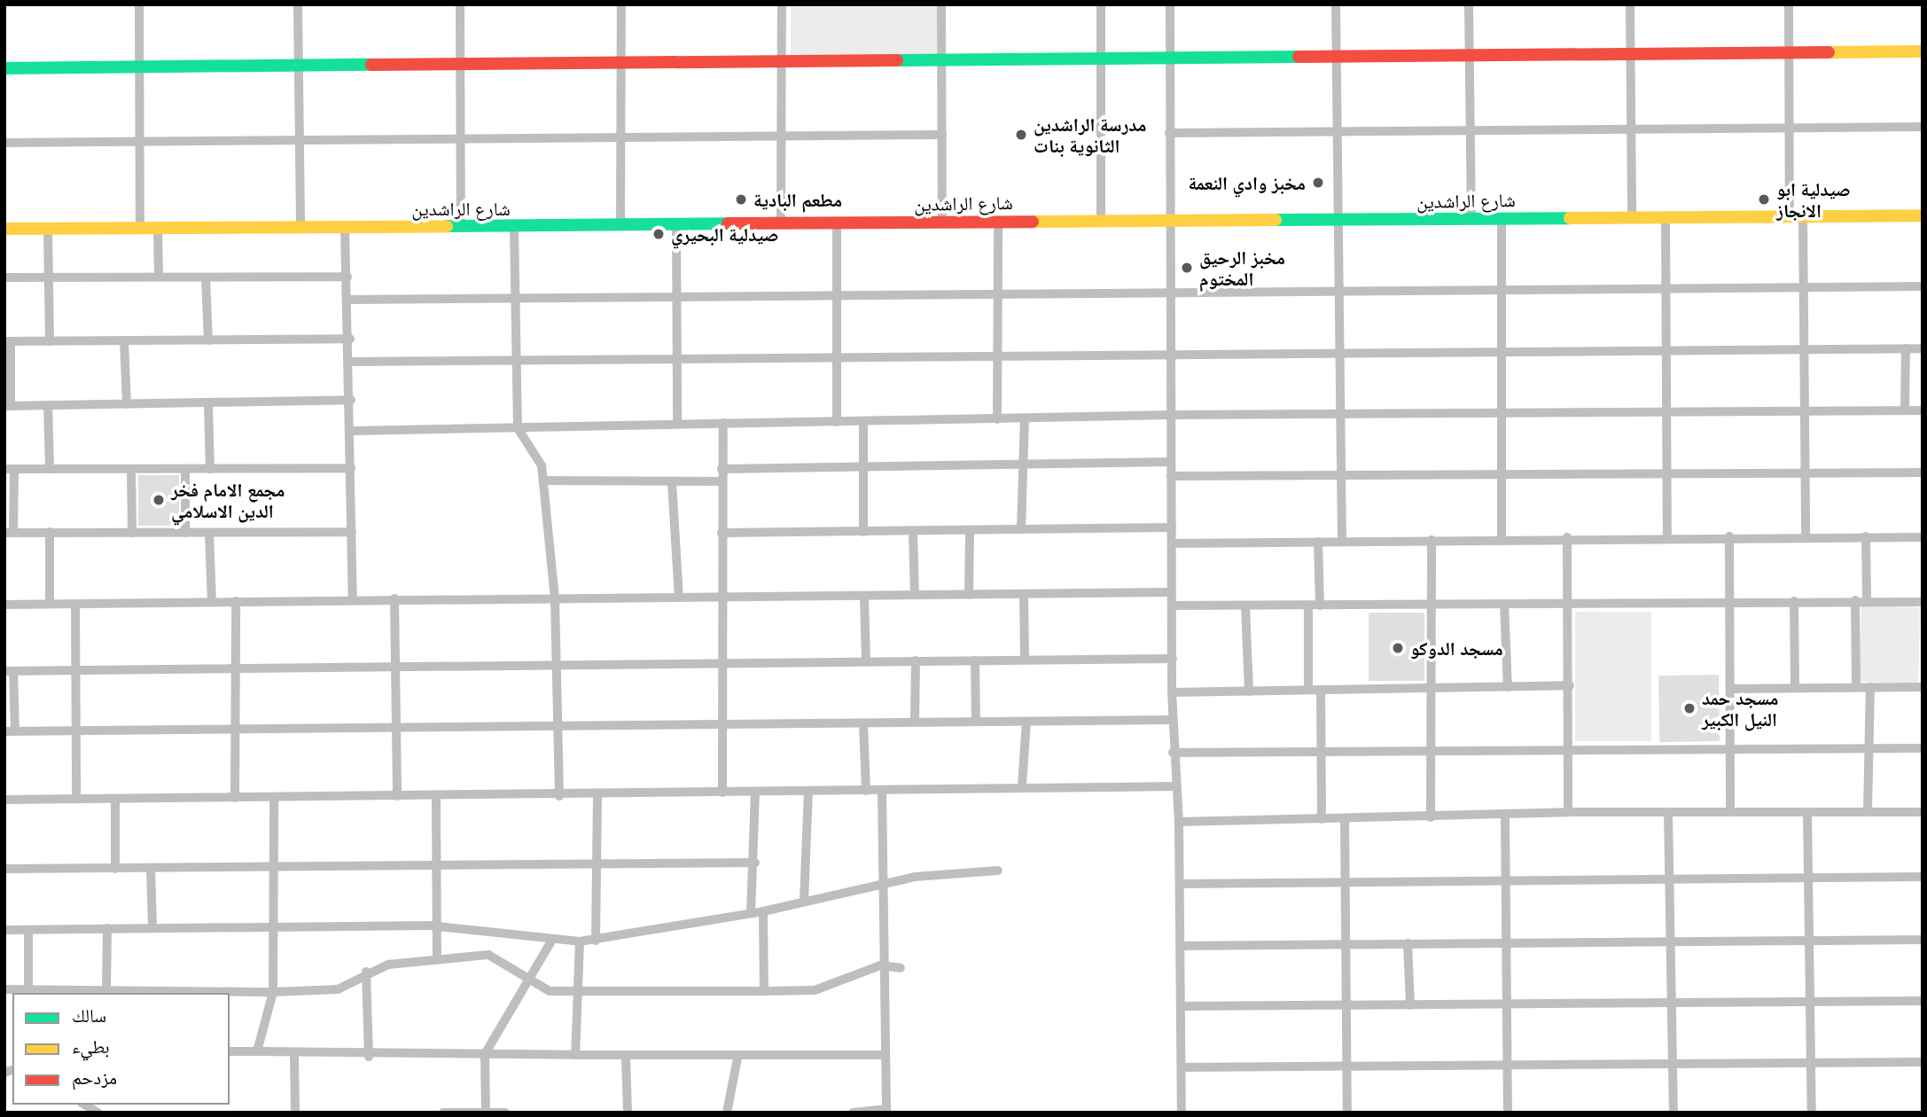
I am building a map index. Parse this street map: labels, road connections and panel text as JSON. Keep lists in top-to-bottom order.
{
  "streets": {
    "street": ["شارع الراشدين"]
  },
  "places": [
    "مدرسة الراشدين الثانوية بنات",
    "مخبز وادي النعمة",
    "مطعم البادية",
    "صيدلية ابو الانجاز",
    "صيدلية البحيري",
    "مخبز الرحيق المختوم",
    "مجمع الامام فخر الدين الاسلامي",
    "مسجد الدوكو",
    "مسجد حمد النيل الكبير"
  ],
  "legend": ["سالك", "بطيء", "مزدحم"]
}
